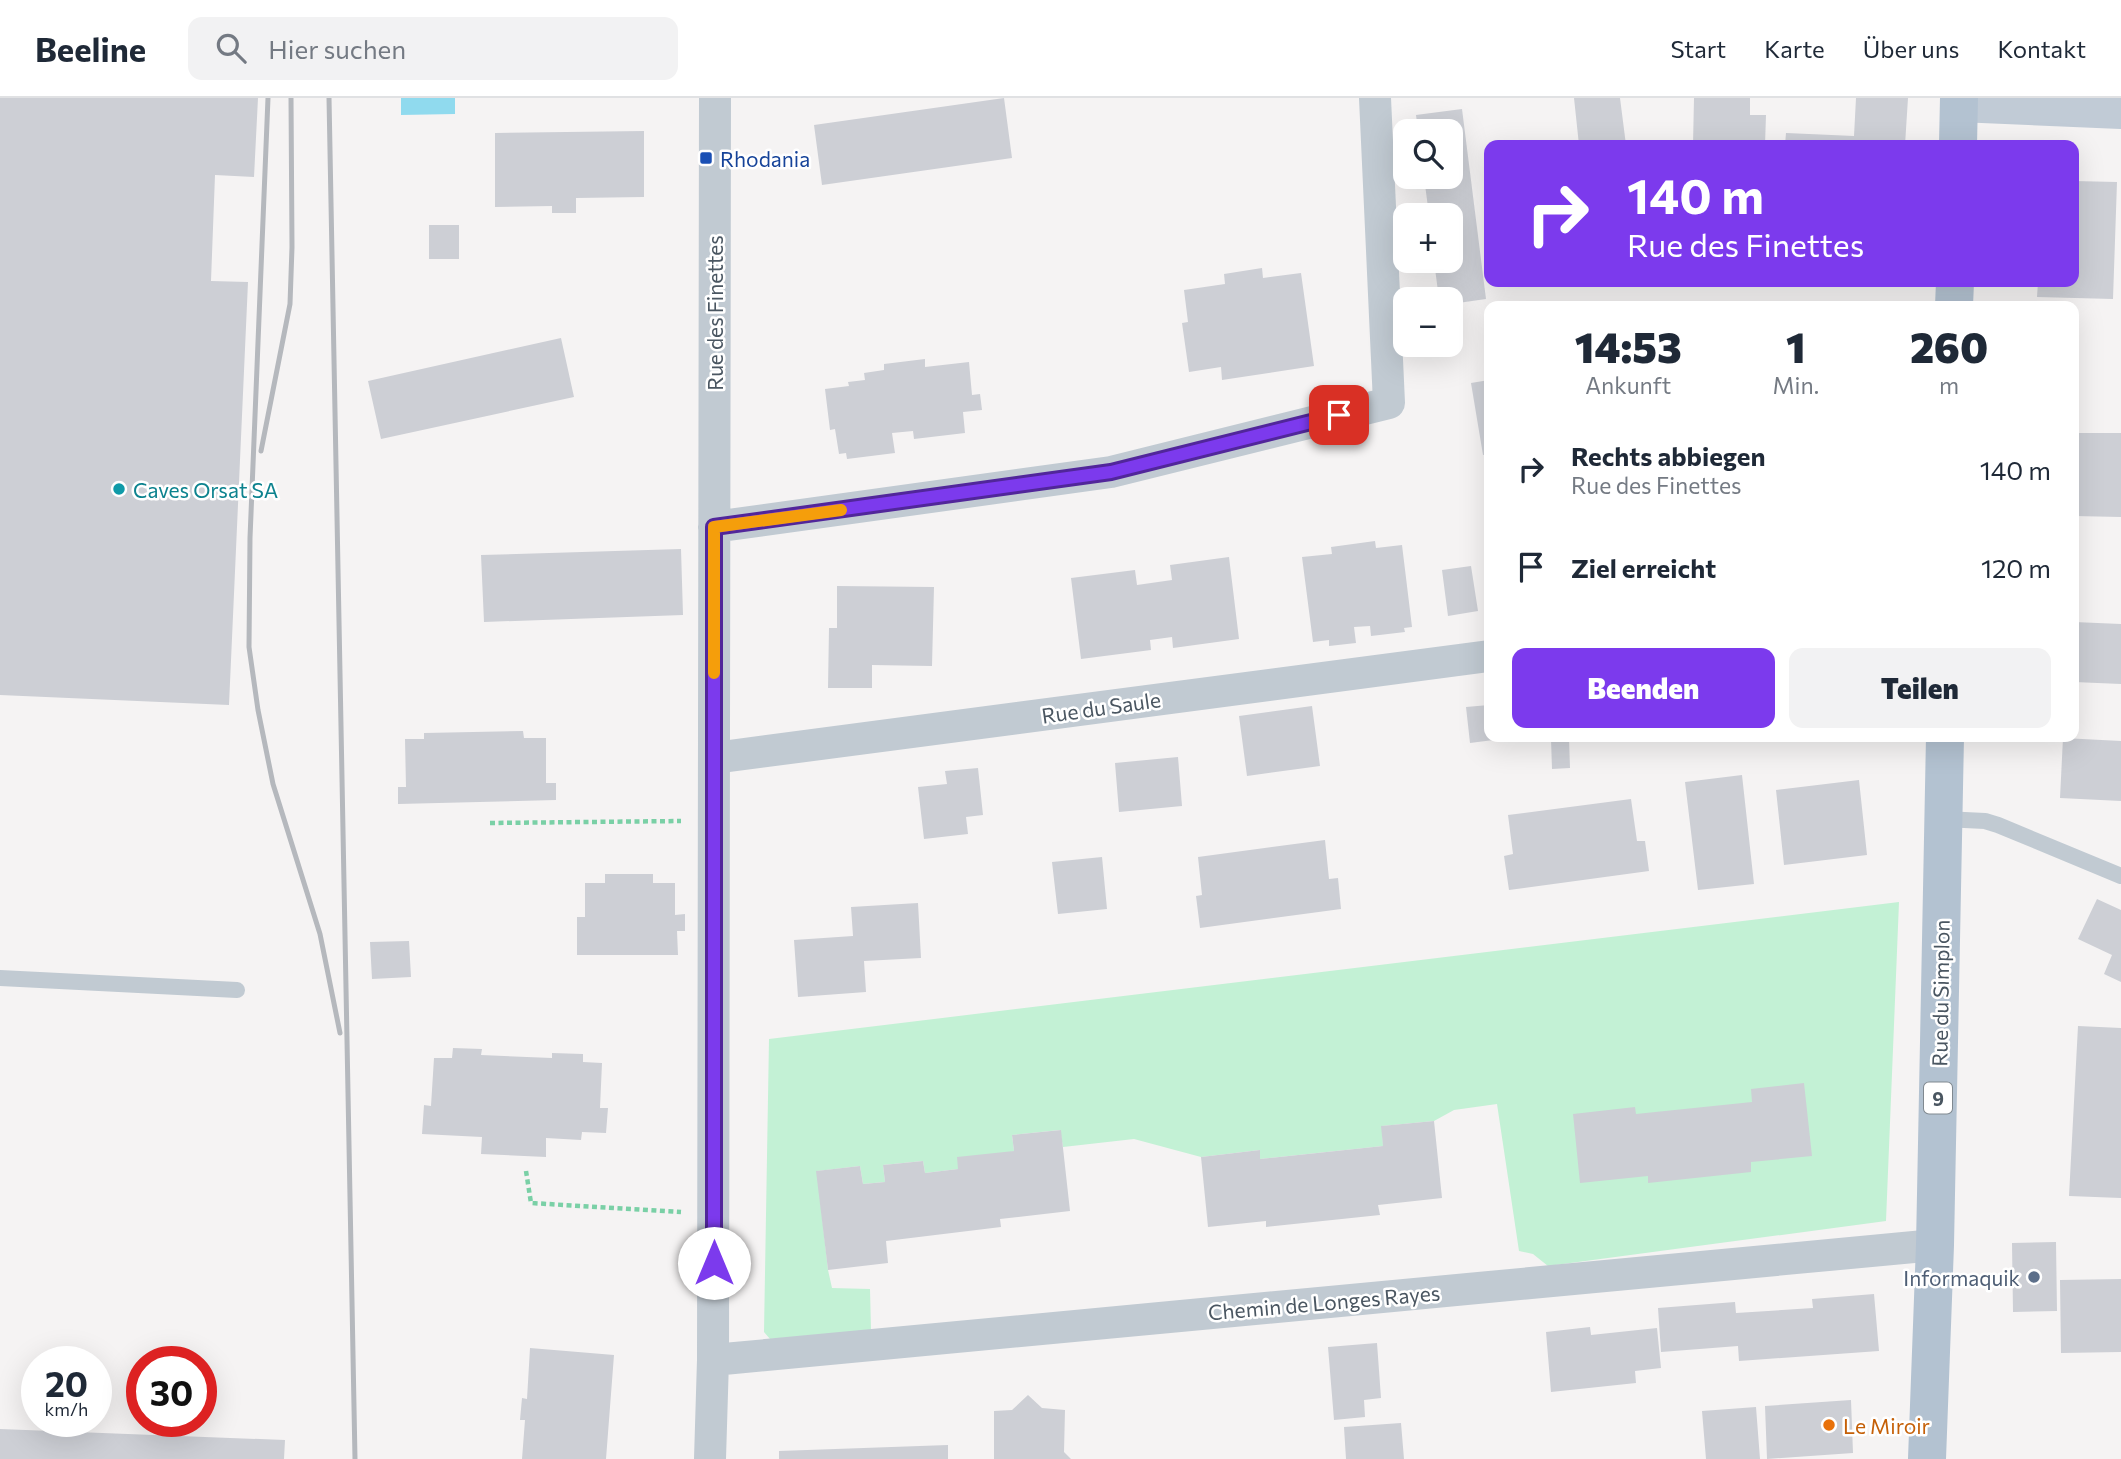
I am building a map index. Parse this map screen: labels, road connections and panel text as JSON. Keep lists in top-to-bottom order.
{
  "streets": {
    "main road": ["Rue du Simplon", "9"],
    "street": ["Rue des Finettes", "Rue du Saule", "Chemin de Longes Rayes"]
  },
  "crossings": [
    ["Rue des Finettes", "Rue du Saule"],
    ["Rue des Finettes", "Chemin de Longes Rayes"],
    ["Rue du Simplon", "Chemin de Longes Rayes"]
  ],
  "places": {
    "transit": ["Rhodania"],
    "other": ["Caves Orsat SA", "Informaquik", "Le Miroir"]
  },
  "page": {
    "header": "Beeline",
    "search": "Hier suchen",
    "nav": [
      "Start",
      "Karte",
      "Über uns",
      "Kontakt"
    ],
    "map_buttons": ["+", "−"],
    "turn": ["140 m", "Rue des Finettes"],
    "eta": [
      "14:53",
      "Ankunft",
      "1",
      "Min.",
      "260",
      "m"
    ],
    "list": [
      {
        "name": "Rechts abbiegen",
        "note": "Rue des Finettes",
        "value": "140 m"
      },
      {
        "name": "Ziel erreicht",
        "value": "120 m"
      }
    ],
    "buttons": ["Beenden", "Teilen"],
    "speed": "20 km/h",
    "limit": "30"
  }
}
